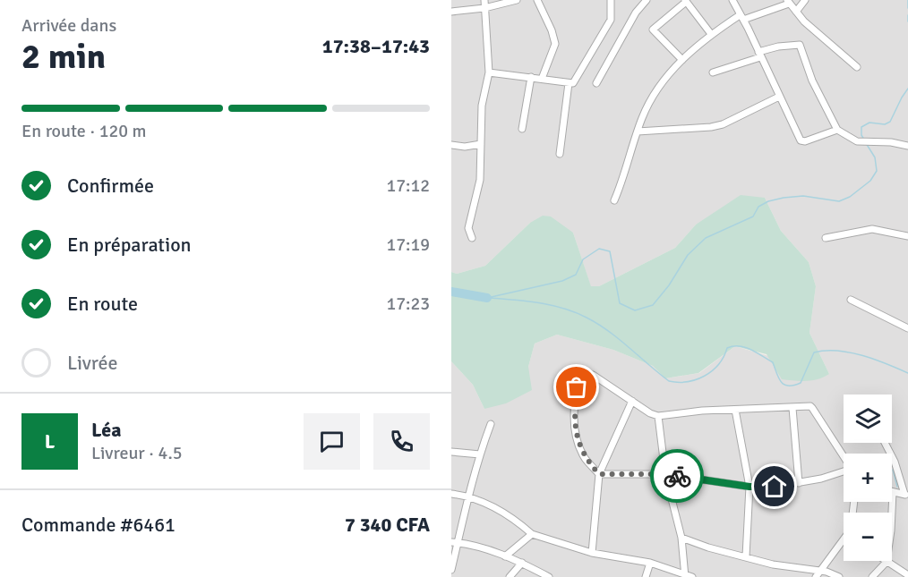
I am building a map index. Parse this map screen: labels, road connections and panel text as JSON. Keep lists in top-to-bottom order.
{
  "page": {
    "heading": ["2 min", "Arrivée dans", "17:38–17:43"],
    "panel": [
      "Léa",
      "Livreur · 4.5",
      "Commande #6461",
      "7 340 CFA"
    ],
    "bar": "En route · 120 m",
    "list": [
      ["Confirmée", "17:12"],
      ["En préparation", "17:19"],
      ["En route", "17:23"],
      "Livrée"
    ],
    "map_buttons": ["+", "−"],
    "round": "L"
  }
}
